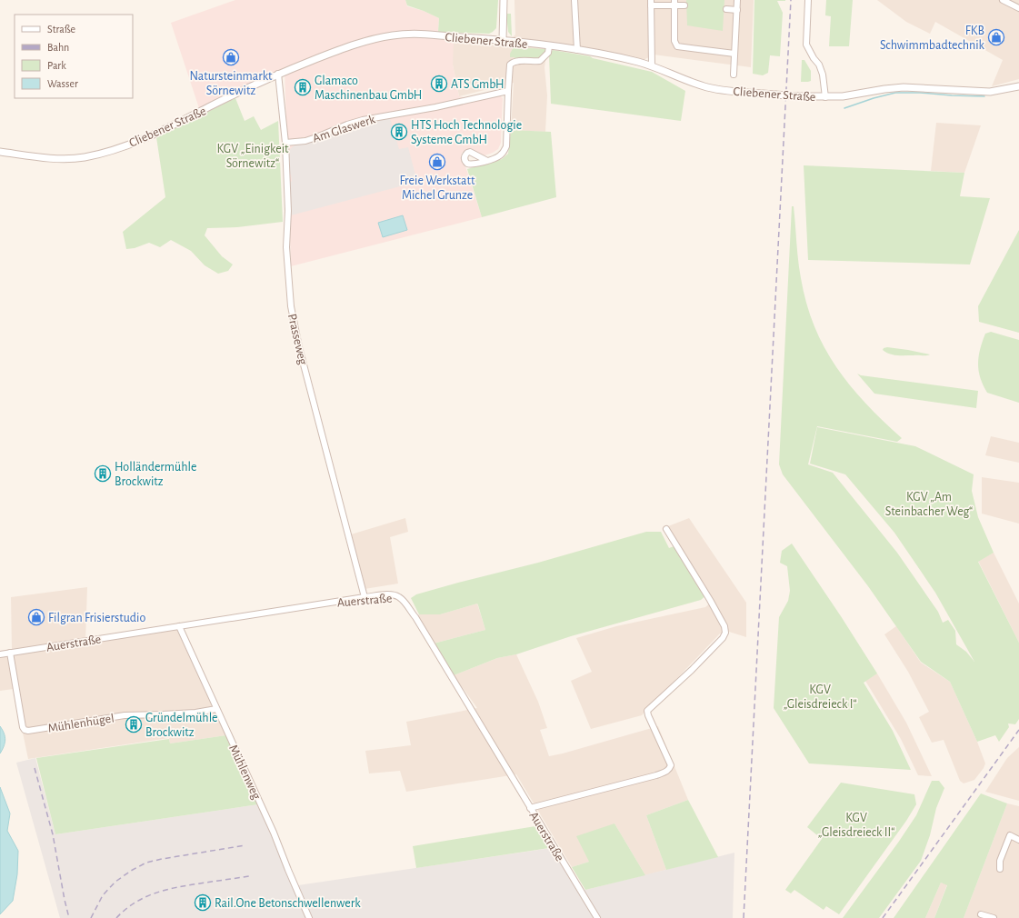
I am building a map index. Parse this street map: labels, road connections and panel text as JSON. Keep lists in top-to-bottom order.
{
  "streets": {
    "street": [
      "Cliebener Straße",
      "Am Glaswerk",
      "Prasseweg",
      "Auerstraße",
      "Mühlenhügel",
      "Mühlenweg"
    ]
  },
  "crossings": [
    ["Cliebener Straße", "Prasseweg"],
    ["Am Glaswerk", "Prasseweg"],
    ["Prasseweg", "Auerstraße"],
    ["Auerstraße", "Mühlenhügel"],
    ["Auerstraße", "Mühlenweg"],
    ["Mühlenhügel", "Mühlenweg"]
  ],
  "parks": [
    "KGV „Einigkeit Sörnewitz“",
    "KGV „Am Steinbacher Weg“",
    "KGV „Gleisdreieck I“",
    "KGV „Gleisdreieck II“"
  ],
  "places": {
    "shop": [
      "FKB Schwimmbadtechnik",
      "Natursteinmarkt Sörnewitz",
      "Freie Werkstatt Michel Grunze",
      "Filgran Frisierstudio"
    ],
    "building": [
      "ATS GmbH",
      "Glamaco Maschinenbau GmbH",
      "HTS Hoch Technologie Systeme GmbH",
      "Holländermühle Brockwitz",
      "Gründelmühle Brockwitz",
      "Rail.One Betonschwellenwerk"
    ]
  },
  "legend": [
    "Straße",
    "Bahn",
    "Park",
    "Wasser"
  ]
}
